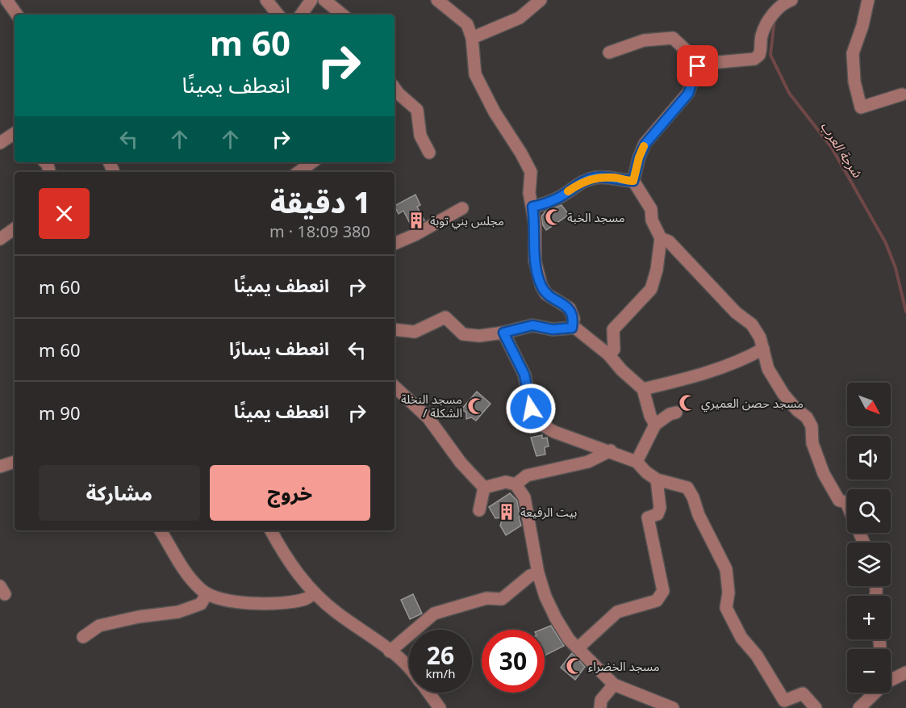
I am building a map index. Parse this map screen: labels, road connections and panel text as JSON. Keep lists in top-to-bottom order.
{
  "water": ["شرجة العرب"],
  "places": {
    "mosque": [
      "مسجد الخبة",
      "مسجد حصن العميري",
      "مسجد النخلة / الشكلة",
      "مسجد الخضراء"
    ],
    "building": ["مجلس بني توبة", "بيت الرفيعة"]
  },
  "north": "bottom right",
  "page": {
    "turn": ["60 m", "انعطف يمينًا"],
    "heading": ["1 دقيقة", "380 m · 18:09"],
    "list": [
      {
        "name": "انعطف يمينًا",
        "value": "60 m"
      },
      {
        "name": "انعطف يسارًا",
        "value": "60 m"
      },
      {
        "name": "انعطف يمينًا",
        "value": "90 m"
      }
    ],
    "map_buttons": ["+", "−"],
    "buttons": ["خروج", "مشاركة"],
    "speed": "26 km/h",
    "limit": "30"
  }
}
